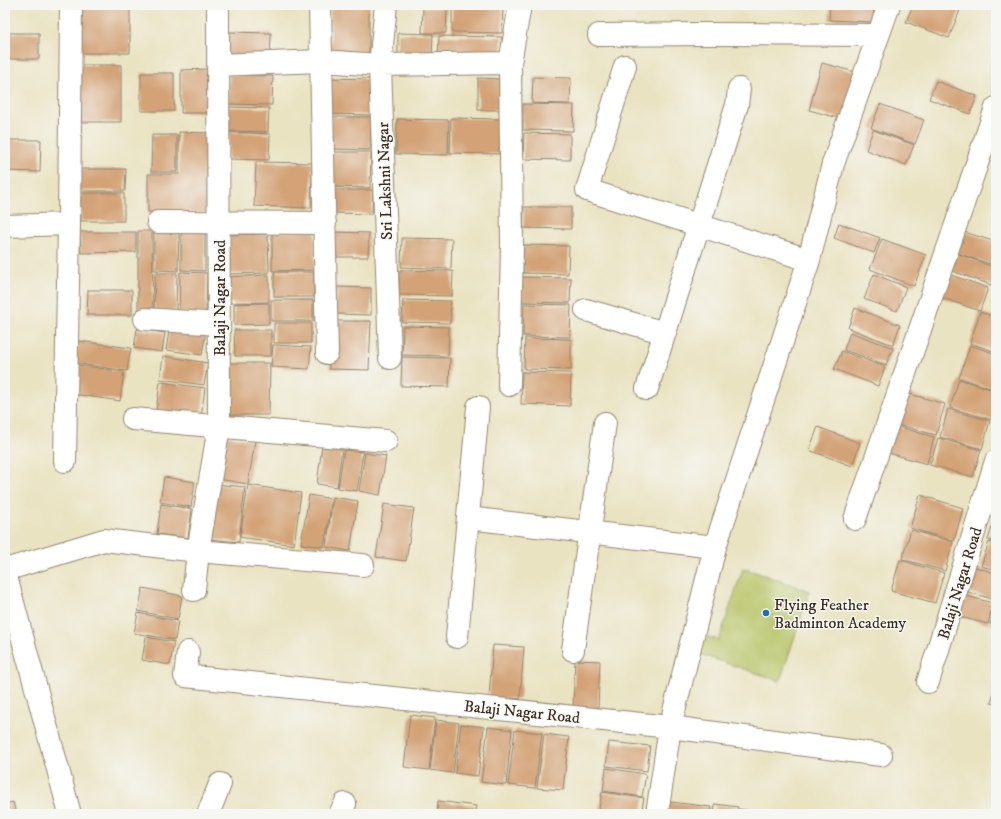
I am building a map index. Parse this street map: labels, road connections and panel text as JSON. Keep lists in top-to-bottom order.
{
  "streets": {
    "street": ["Sri Lakshni Nagar", "Balaji Nagar Road"]
  },
  "places": ["Flying Feather Badminton Academy"]
}
